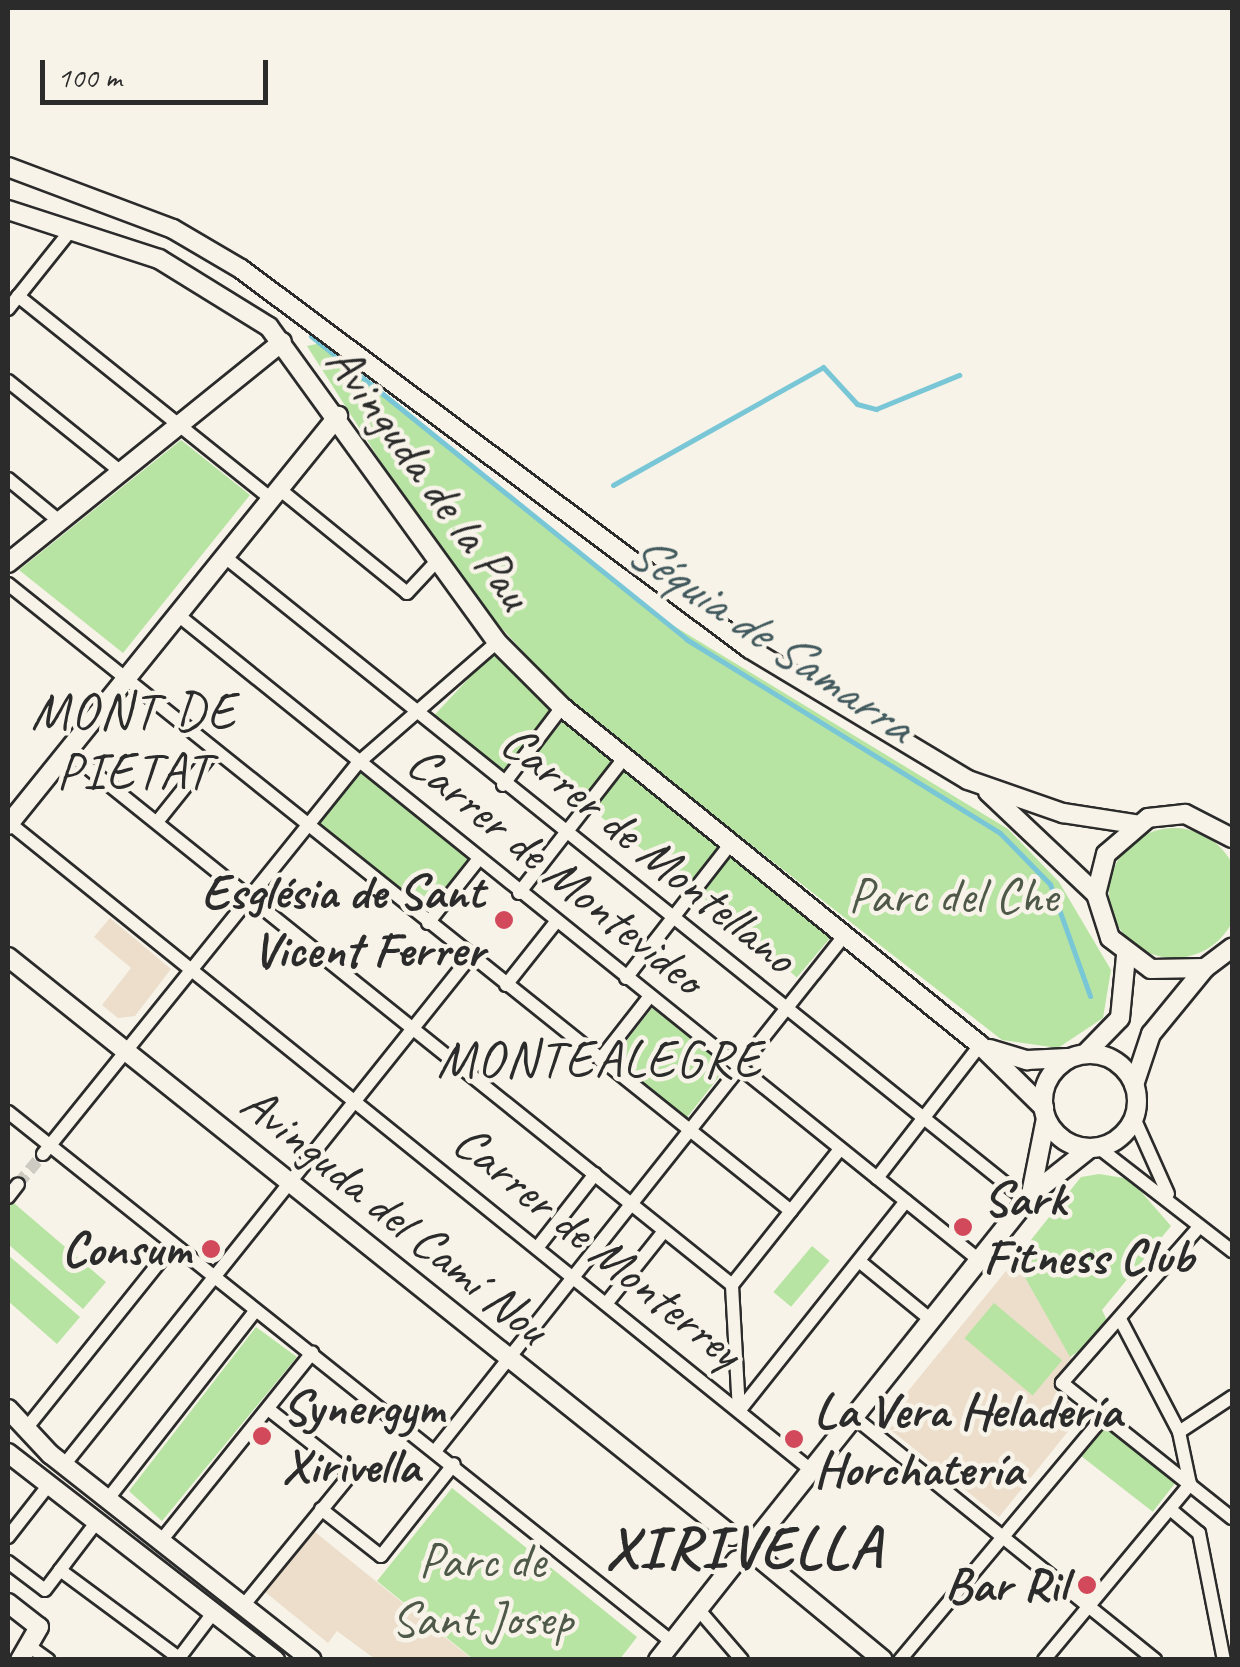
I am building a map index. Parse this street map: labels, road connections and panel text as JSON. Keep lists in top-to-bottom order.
{
  "streets": {
    "street": [
      "Avinguda de la Pau",
      "Carrer de Montellano",
      "Carrer de Montevideo",
      "Avinguda del Camí Nou",
      "Carrer de Monterrey"
    ]
  },
  "districts": ["MONT DE PIETAT", "MONTEALEGRE", "XIRIVELLA"],
  "water": ["Séquia de Samarra"],
  "parks": ["Parc del Che", "Parc de Sant Josep"],
  "places": [
    "Església de Sant Vicent Ferrer",
    "Sark Fitness Club",
    "Consum",
    "Synergym Xirivella",
    "La Vera Heladería Horchatería",
    "Bar Ril"
  ],
  "scale_bar": "100 m"
}
